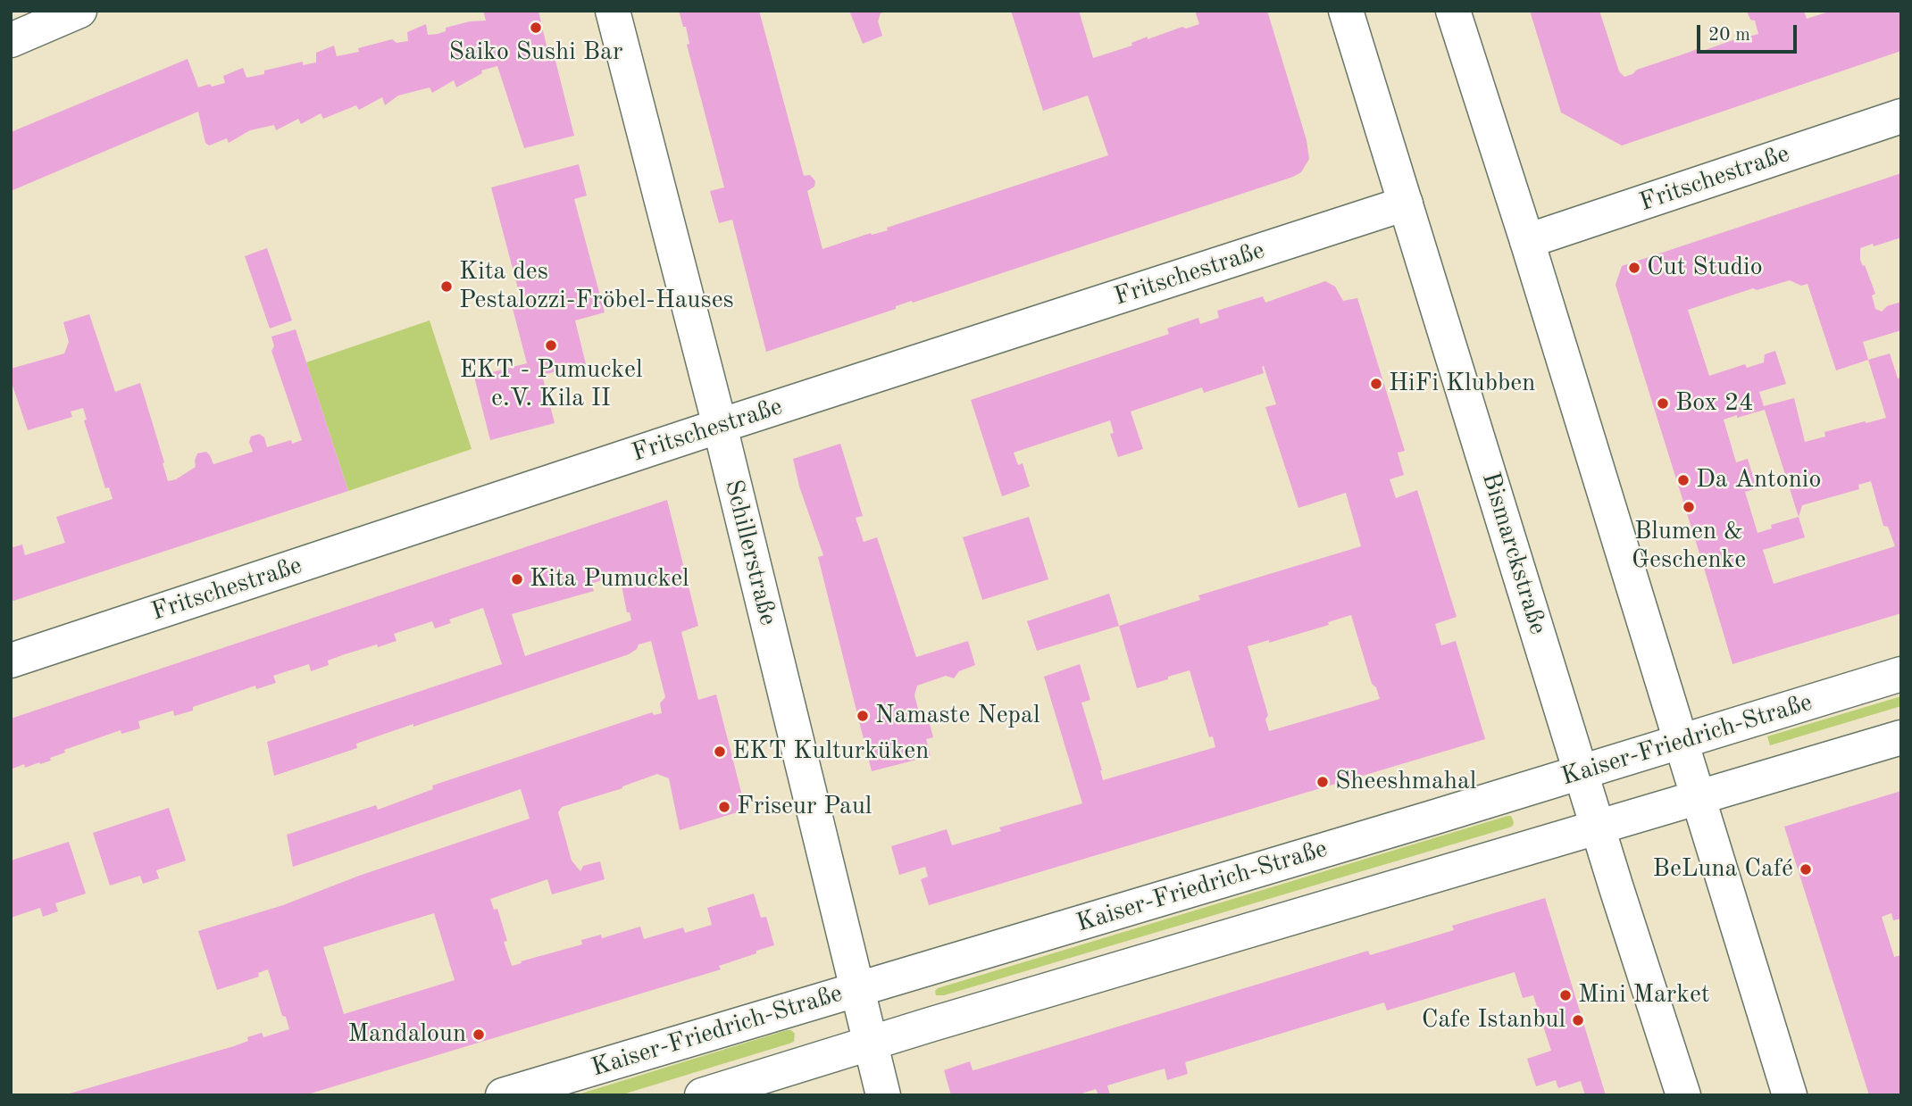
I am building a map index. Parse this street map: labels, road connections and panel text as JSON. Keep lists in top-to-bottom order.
{
  "streets": {
    "main road": [
      "Fritschestraße",
      "Schillerstraße",
      "Bismarckstraße",
      "Kaiser-Friedrich-Straße"
    ]
  },
  "crossings": [
    ["Fritschestraße", "Schillerstraße"],
    ["Fritschestraße", "Bismarckstraße"],
    ["Schillerstraße", "Kaiser-Friedrich-Straße"],
    ["Bismarckstraße", "Kaiser-Friedrich-Straße"]
  ],
  "places": [
    "Saiko Sushi Bar",
    "Cut Studio",
    "Kita des Pestalozzi-Fröbel-Hauses",
    "EKT - Pumuckel e.V. Kila II",
    "HiFi Klubben",
    "Box 24",
    "Da Antonio",
    "Blumen & Geschenke",
    "Kita Pumuckel",
    "Namaste Nepal",
    "EKT Kulturküken",
    "Sheeshmahal",
    "Friseur Paul",
    "BeLuna Café",
    "Mini Market",
    "Cafe Istanbul",
    "Mandaloun"
  ],
  "scale_bar": "20 m"
}
